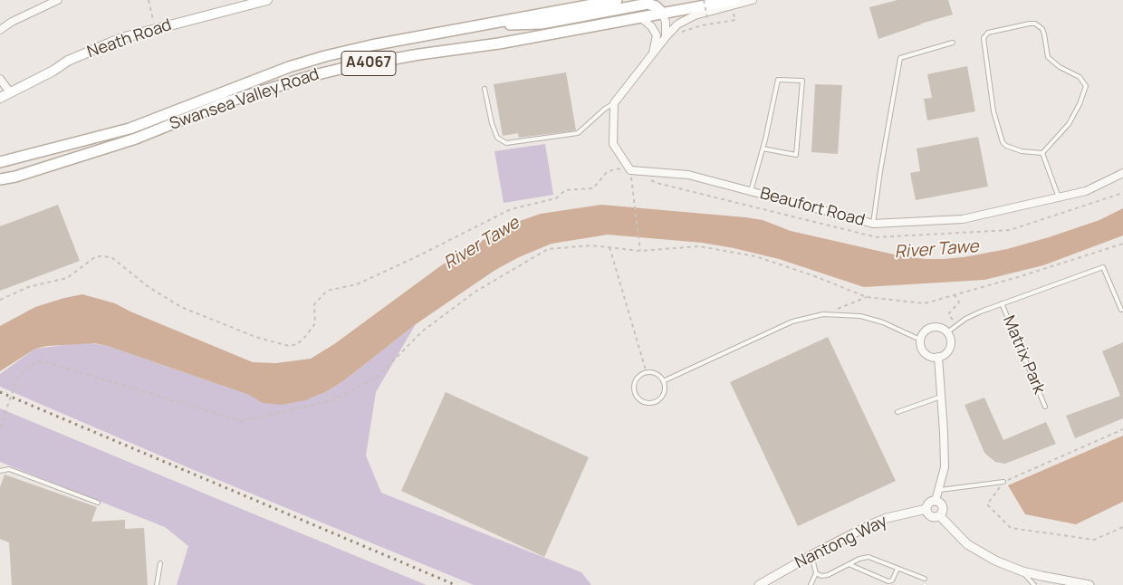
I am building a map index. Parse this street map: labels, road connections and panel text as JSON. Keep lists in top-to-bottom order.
{
  "streets": {
    "main road": ["Neath Road", "A4067", "Swansea Valley Road"],
    "street": ["Beaufort Road", "Nantong Way"],
    "lane": ["Matrix Park"]
  },
  "water": ["River Tawe"]
}
